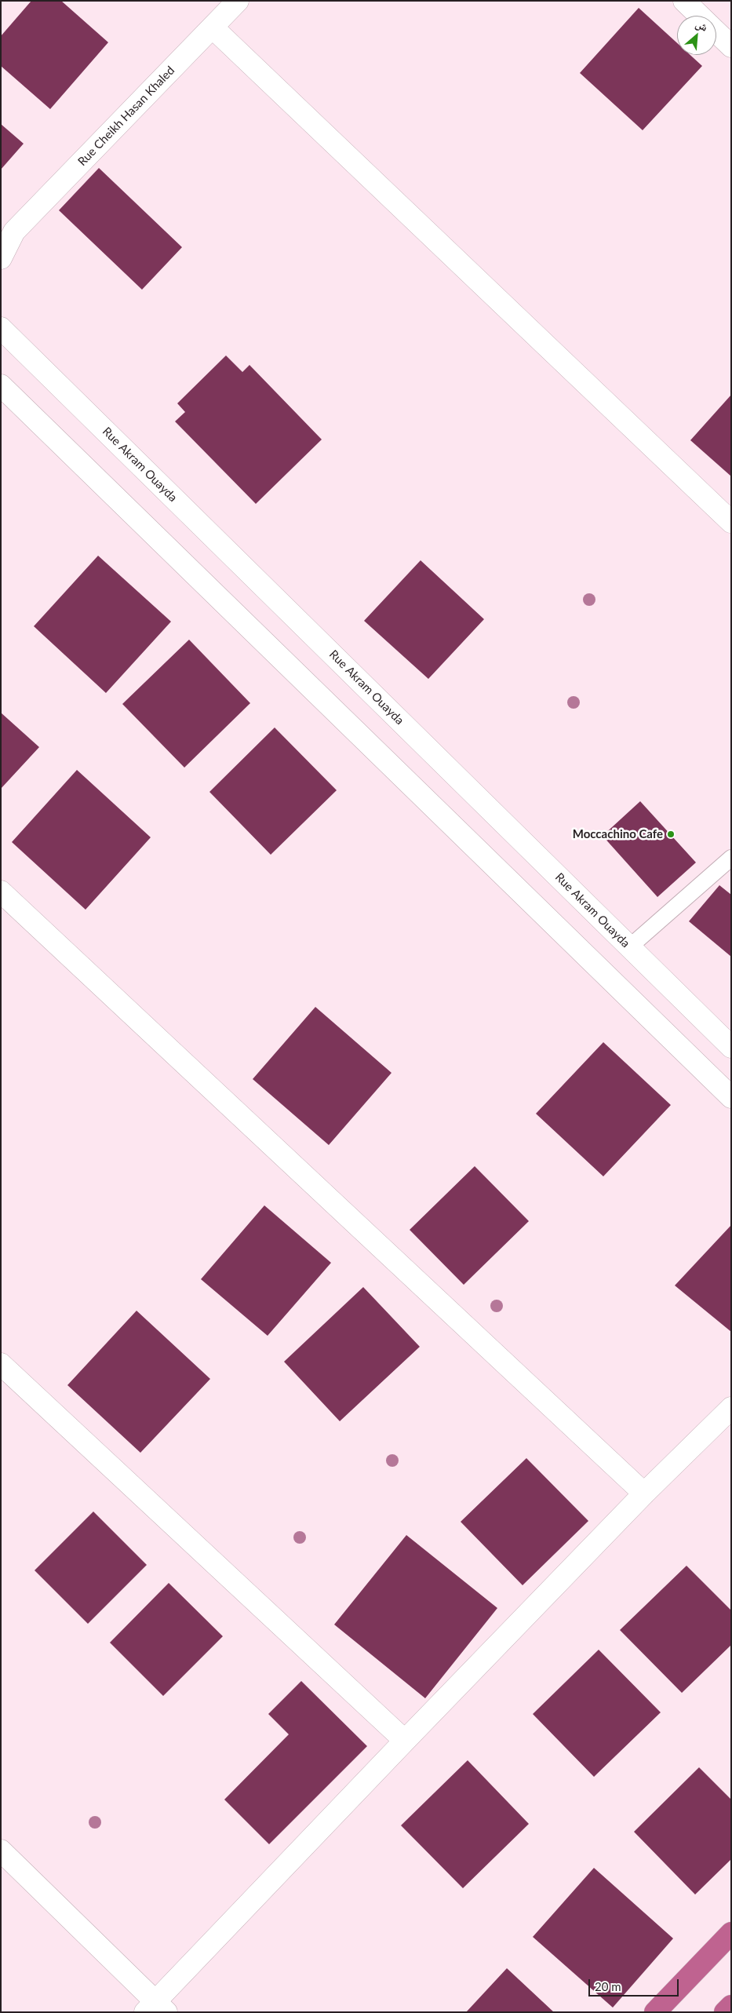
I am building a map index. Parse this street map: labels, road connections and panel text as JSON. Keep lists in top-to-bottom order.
{
  "streets": {
    "street": ["Rue Cheikh Hasan Khaled", "Rue Akram Ouayda"]
  },
  "places": ["Moccachino Cafe"],
  "scale_bar": "20 m",
  "north": "top right"
}
